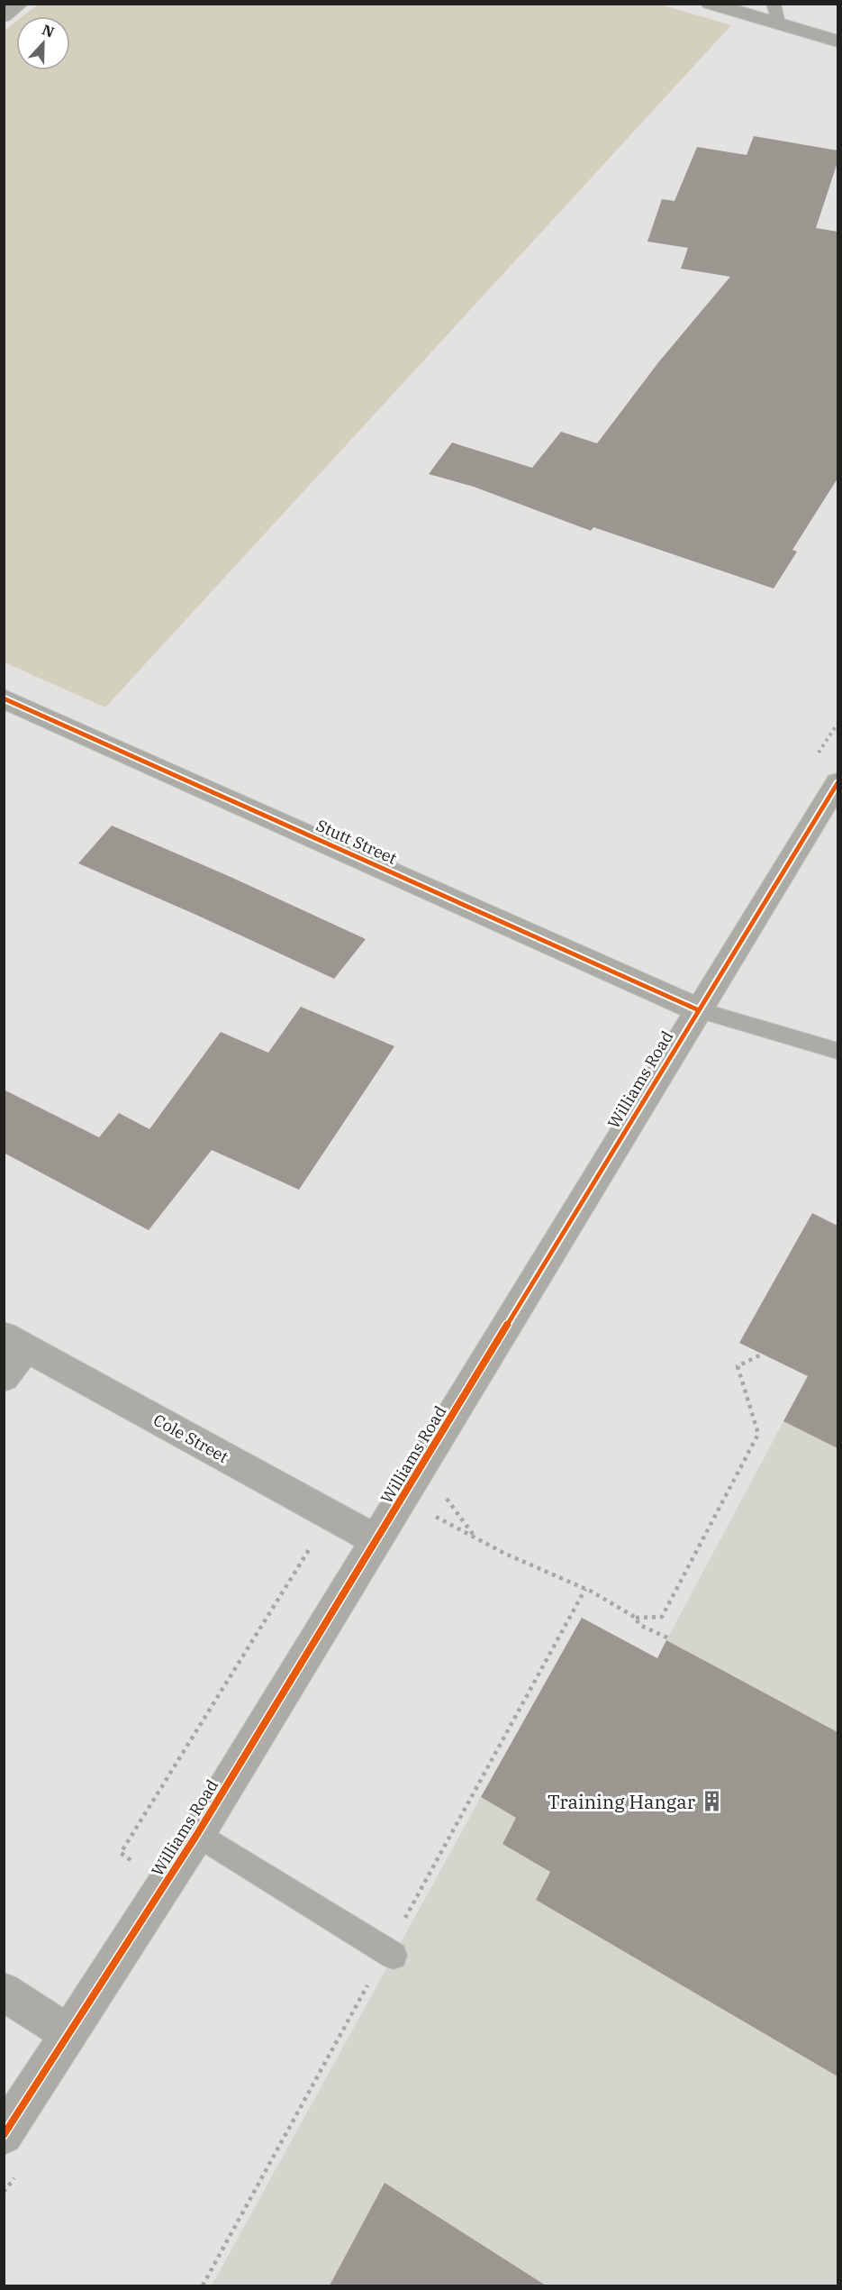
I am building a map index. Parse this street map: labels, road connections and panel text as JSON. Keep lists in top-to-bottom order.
{
  "streets": {
    "street": ["Stutt Street", "Williams Road", "Cole Street"]
  },
  "crossings": [
    ["Stutt Street", "Williams Road"],
    ["Williams Road", "Cole Street"]
  ],
  "places": {
    "building": ["Training Hangar"]
  },
  "north": "top"
}
